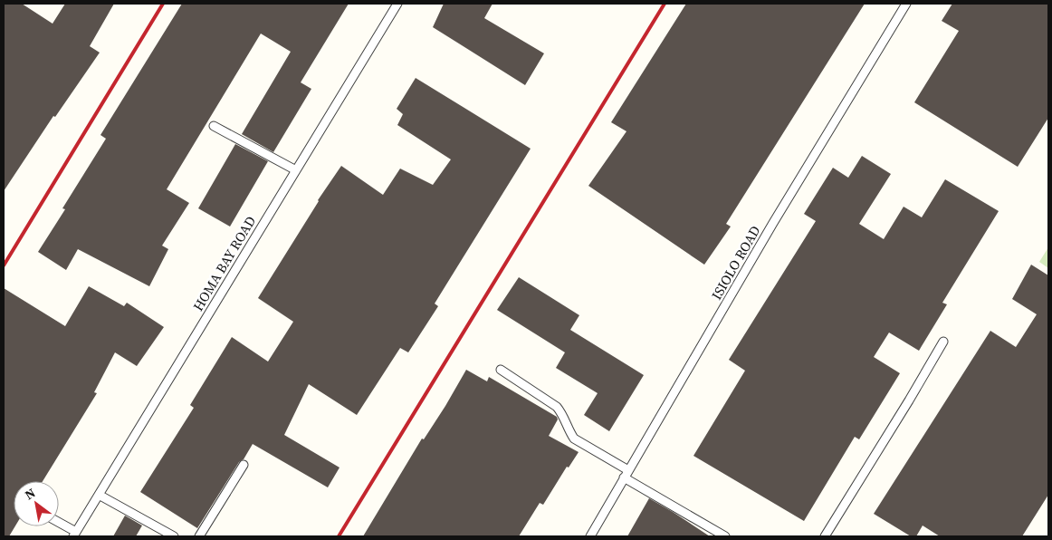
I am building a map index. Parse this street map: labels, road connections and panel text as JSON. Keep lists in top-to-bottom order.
{
  "streets": {
    "lane": ["ISIOLO ROAD", "HOMA BAY ROAD"]
  },
  "north": "top left"
}
